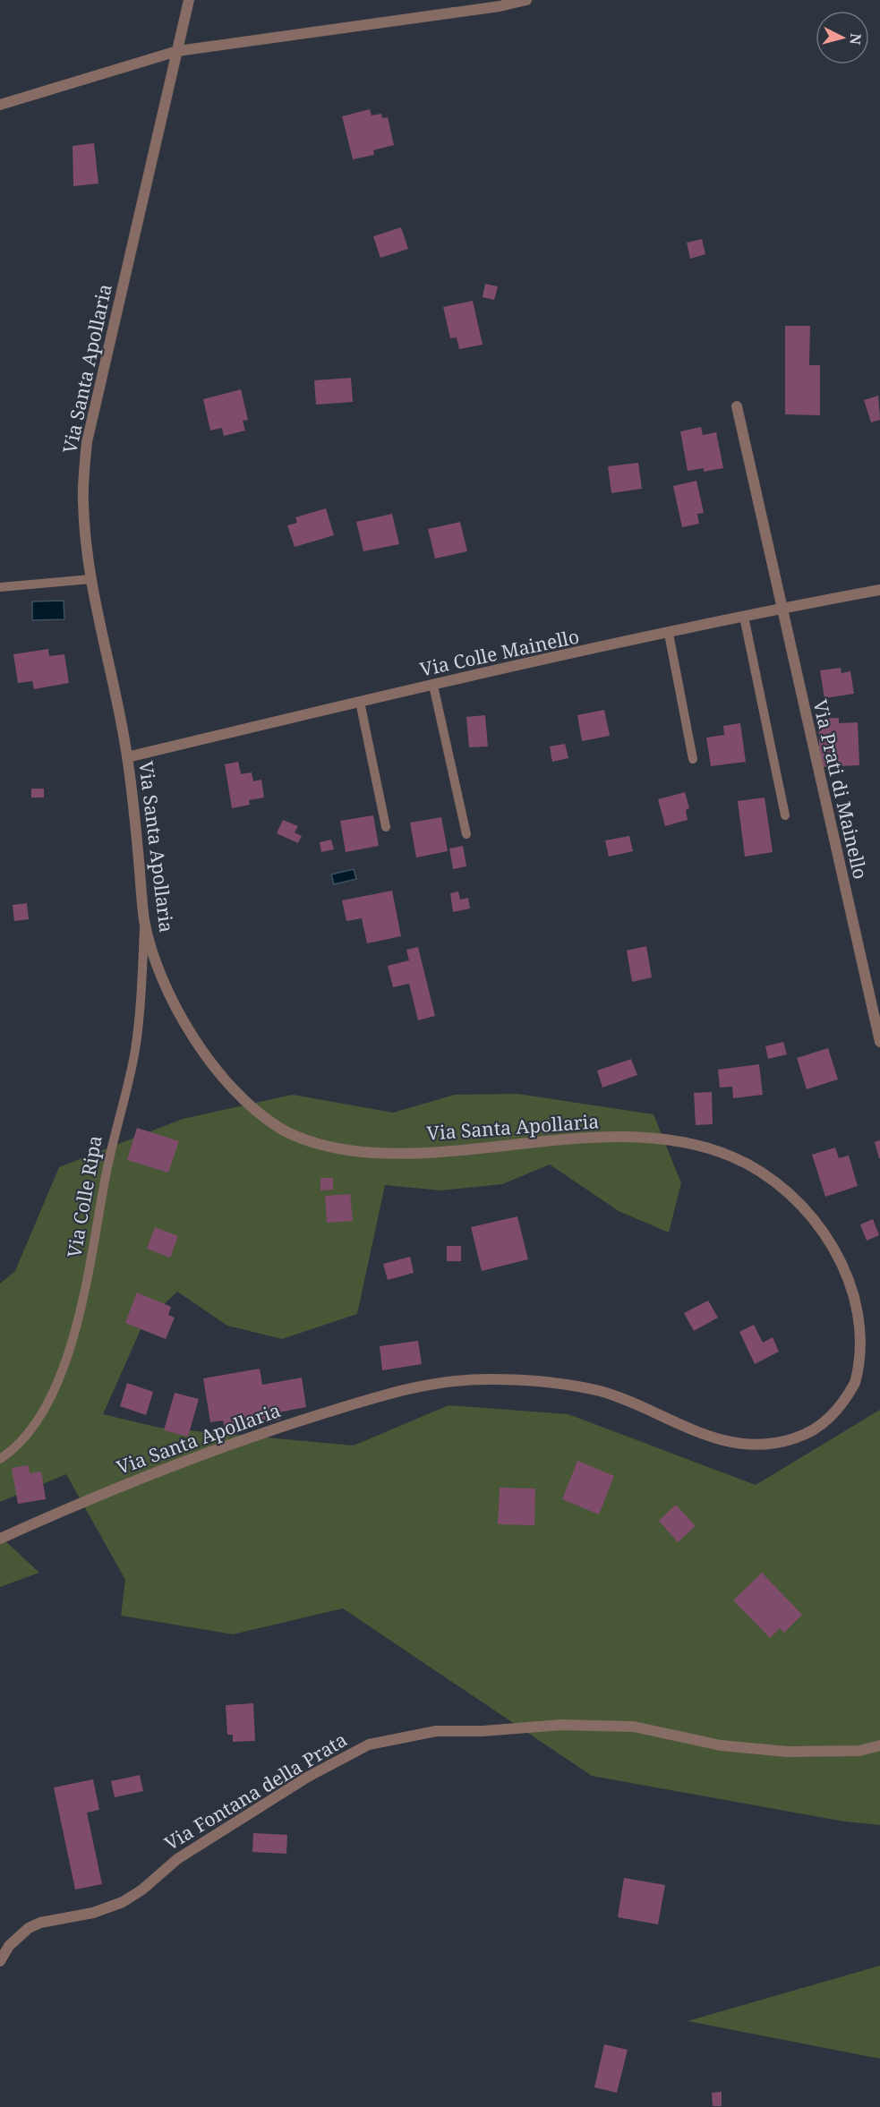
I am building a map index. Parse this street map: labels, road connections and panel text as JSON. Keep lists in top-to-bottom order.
{
  "streets": {
    "street": [
      "Via Santa Apollaria",
      "Via Colle Mainello",
      "Via Prati di Mainello",
      "Via Fontana della Prata"
    ],
    "lane": ["Via Colle Ripa"]
  },
  "crossings": [
    ["Via Santa Apollaria", "Via Colle Mainello"],
    ["Via Santa Apollaria", "Via Colle Ripa"],
    ["Via Colle Mainello", "Via Prati di Mainello"]
  ],
  "north": "right"
}
